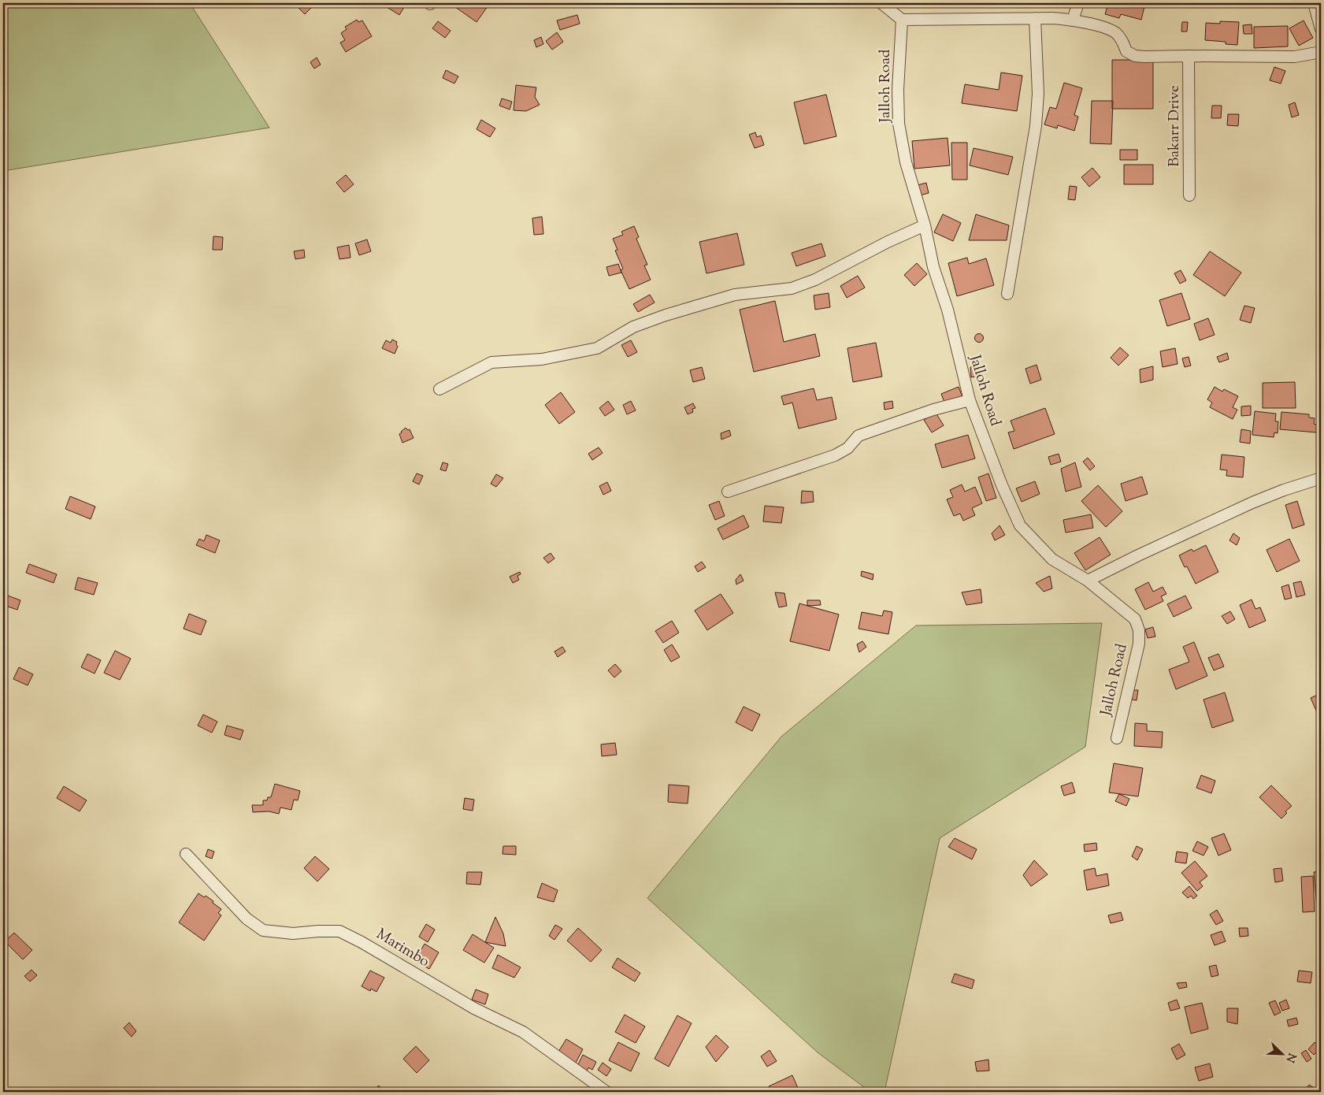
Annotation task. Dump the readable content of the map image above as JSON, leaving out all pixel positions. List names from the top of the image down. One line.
{"streets":{"street":["Jalloh Road","Bakarr Drive","Marimbo"]},"north":"bottom right"}
